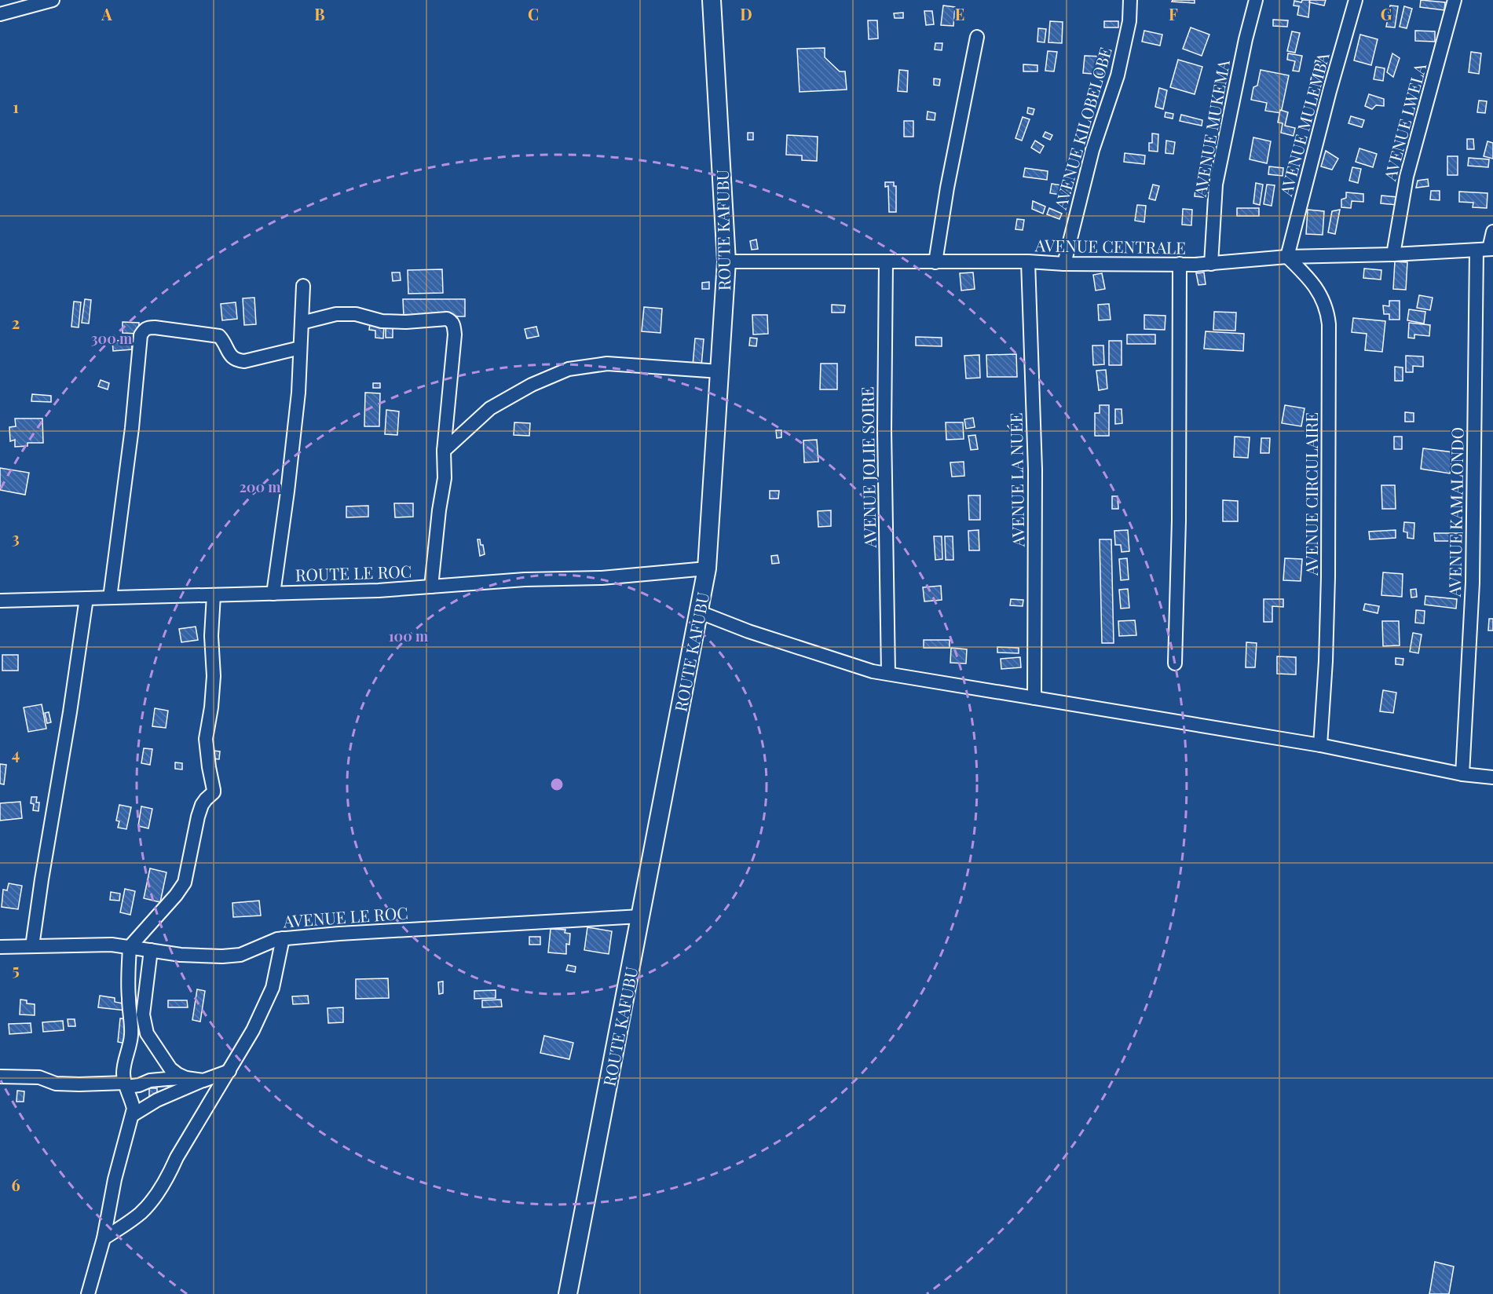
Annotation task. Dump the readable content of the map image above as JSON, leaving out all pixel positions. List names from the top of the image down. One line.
{"streets":{"main road":["ROUTE KAFUBU"],"street":["AVENUE LWELA","AVENUE MULEMBA","AVENUE KILOBELOBE","AVENUE MUKEMA","AVENUE CENTRALE","AVENUE JOLIE SOIRE","AVENUE LA NUÉE","AVENUE CIRCULAIRE","AVENUE KAMALONDO","ROUTE LE ROC","AVENUE LE ROC"]},"crossings":[["AVENUE LWELA","AVENUE CENTRALE"],["AVENUE MULEMBA","AVENUE CENTRALE"],["AVENUE MULEMBA","AVENUE CIRCULAIRE"],["AVENUE KILOBELOBE","AVENUE CENTRALE"],["AVENUE MUKEMA","AVENUE CENTRALE"],["ROUTE KAFUBU","AVENUE CENTRALE"],["ROUTE KAFUBU","ROUTE LE ROC"],["ROUTE KAFUBU","AVENUE LE ROC"],["AVENUE CENTRALE","AVENUE JOLIE SOIRE"],["AVENUE CENTRALE","AVENUE LA NUÉE"],["AVENUE CENTRALE","AVENUE CIRCULAIRE"],["AVENUE CENTRALE","AVENUE KAMALONDO"]],"grid":{"columns":["A","B","C","D","E","F","G"],"rows":["1","2","3","4","5","6"]},"rings":["300 m","200 m","100 m"]}
